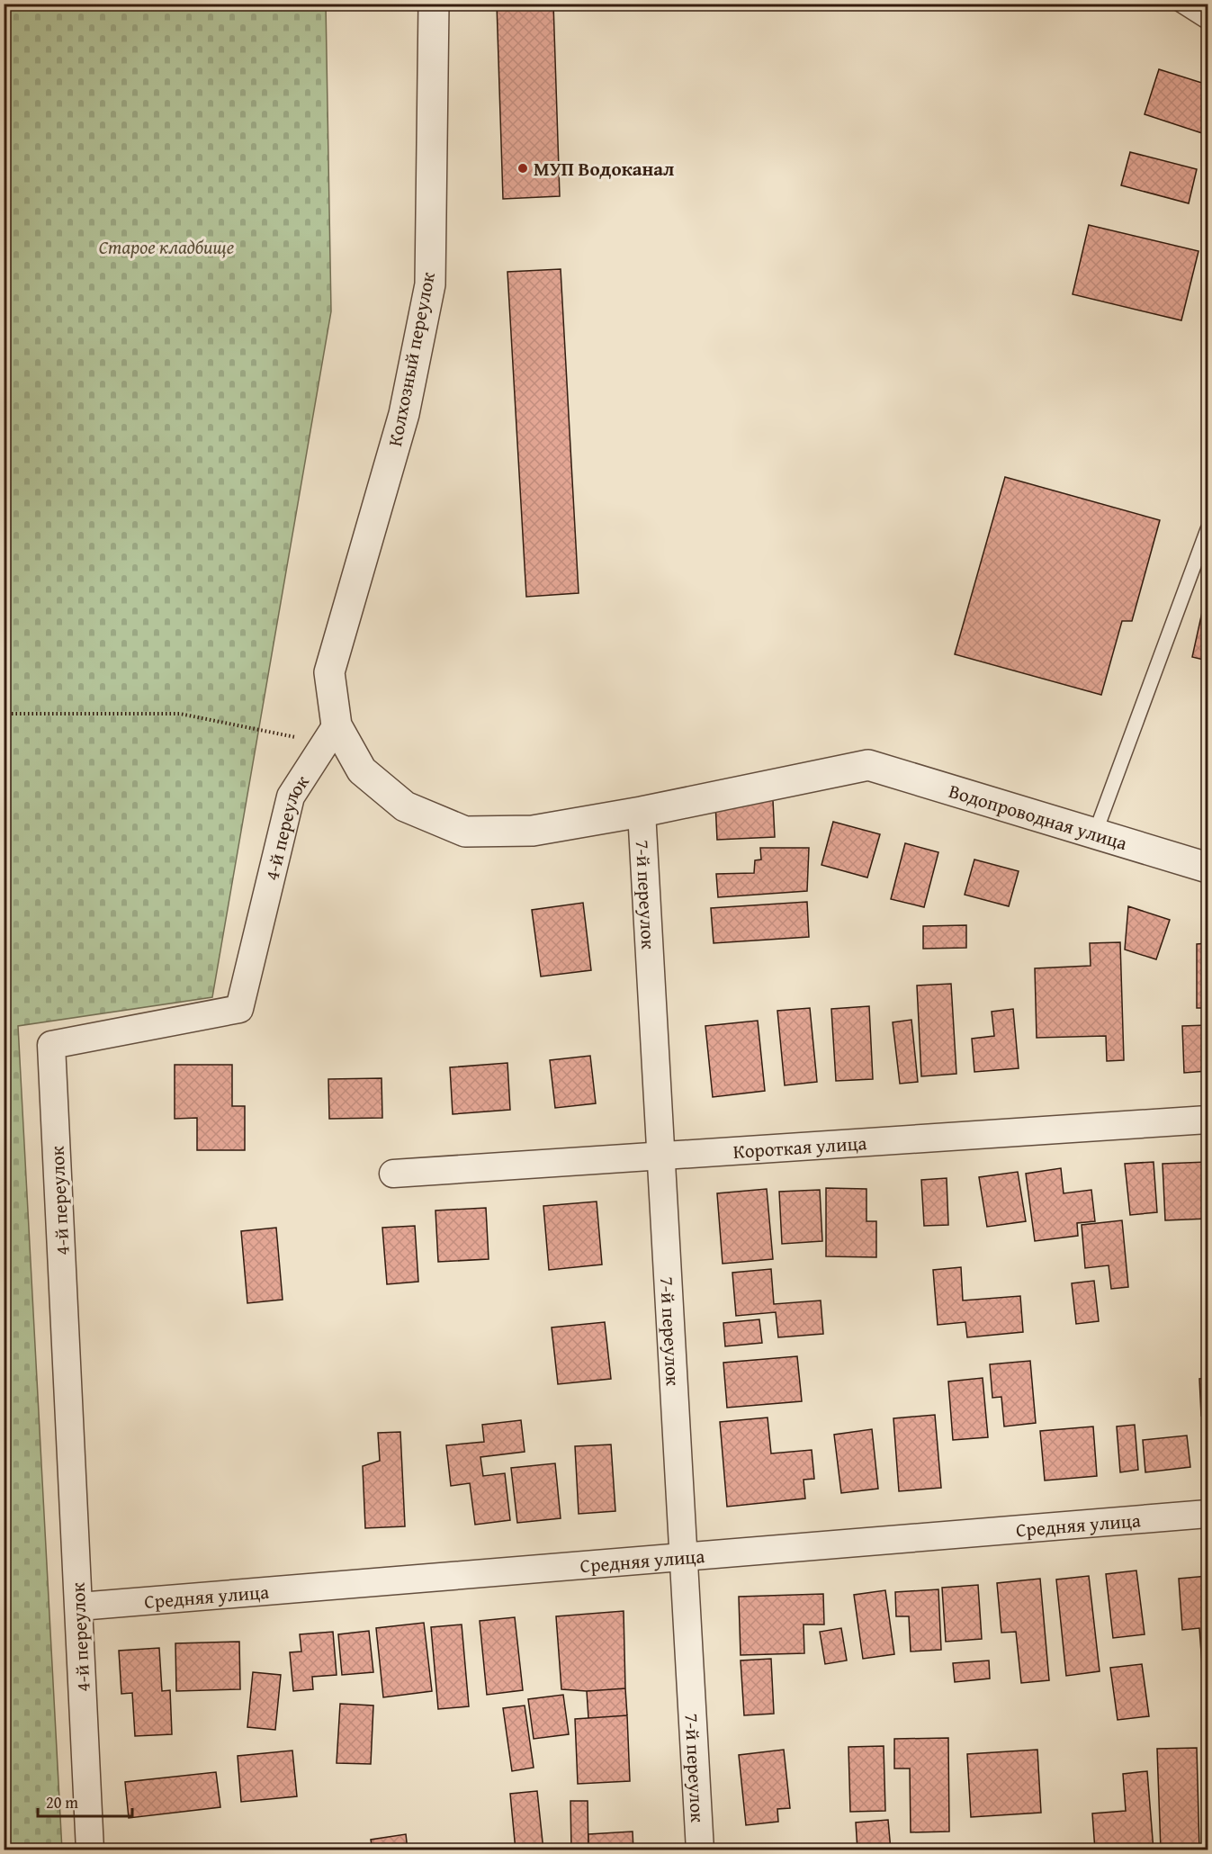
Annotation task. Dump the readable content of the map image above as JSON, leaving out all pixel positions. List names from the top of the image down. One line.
{"streets":{"street":["Колхозный переулок","Водопроводная улица","4-й переулок","7-й переулок","Короткая улица","Средняя улица"]},"crossings":[["Колхозный переулок","4-й переулок"],["Водопроводная улица","7-й переулок"],["4-й переулок","Средняя улица"],["7-й переулок","Короткая улица"],["7-й переулок","Средняя улица"]],"parks":["Старое кладбище"],"places":["МУП Водоканал"],"scale_bar":"20 m"}
